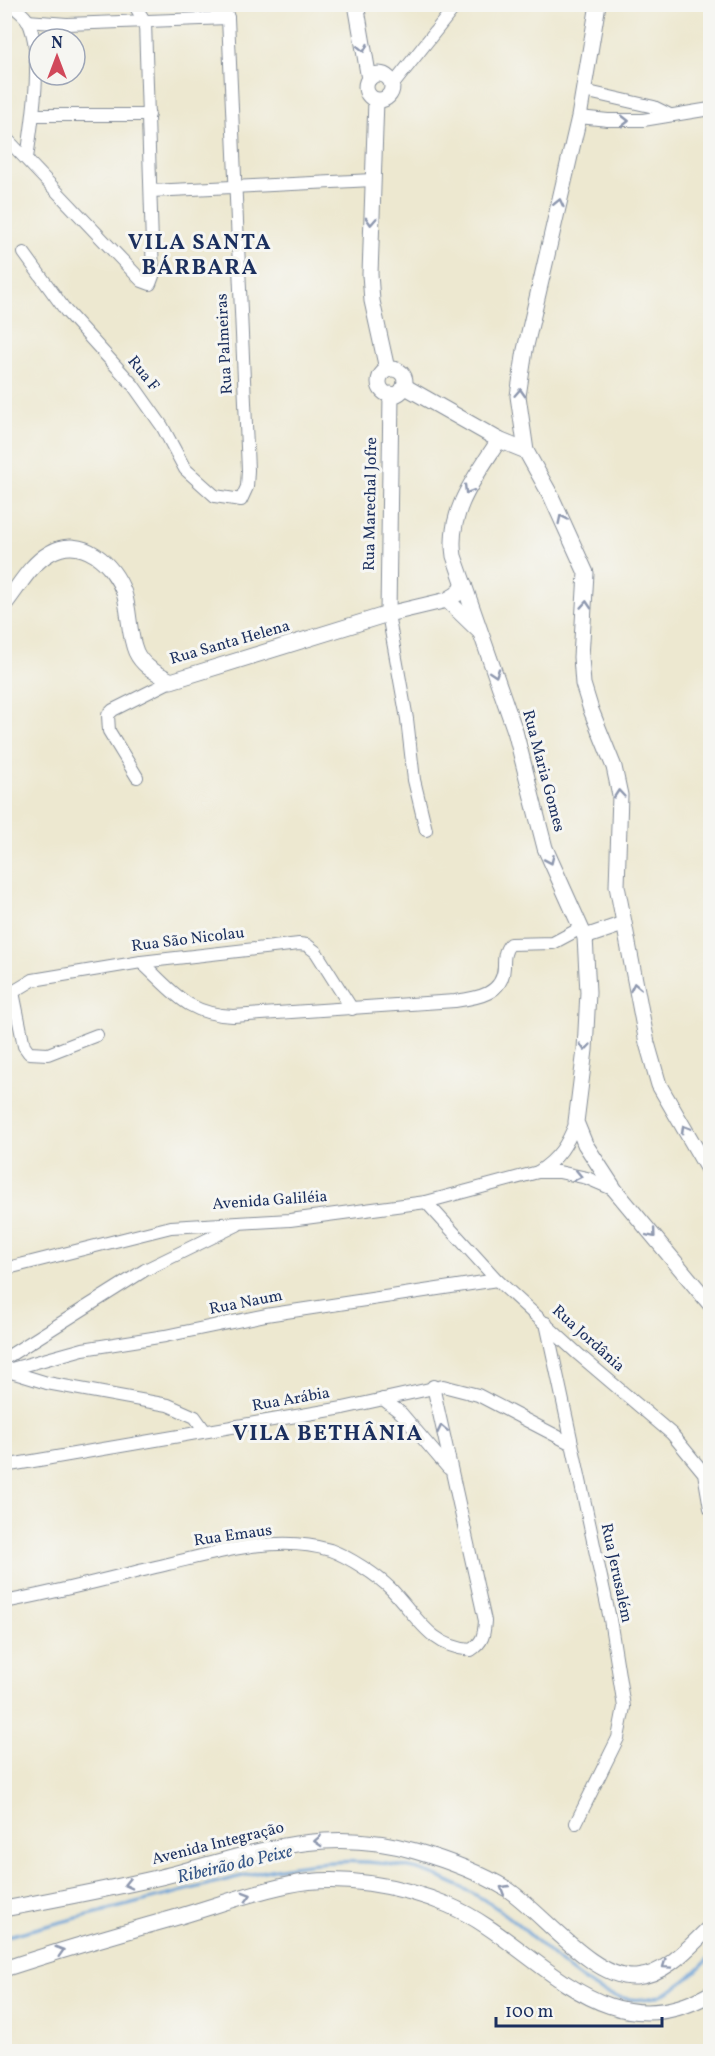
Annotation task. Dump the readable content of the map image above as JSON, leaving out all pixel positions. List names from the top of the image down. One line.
{"streets":{"street":["Rua Palmeiras","Rua F","Rua Marechal Jofre","Rua Santa Helena","Rua Maria Gomes","Rua São Nicolau","Avenida Galiléia","Rua Naum","Rua Jordânia","Rua Arábia","Rua Emaus","Rua Jerusalém","Avenida Integração"]},"crossings":[["Rua Palmeiras","Rua F"],["Rua Marechal Jofre","Rua Santa Helena"],["Avenida Galiléia","Rua Jordânia"],["Rua Naum","Rua Jordânia"],["Rua Jordânia","Rua Jerusalém"],["Rua Arábia","Rua Jerusalém"]],"districts":["VILA SANTA BÁRBARA","VILA BETHÂNIA"],"water":["Ribeirão do Peixe"],"scale_bar":"100 m","north":"top"}
